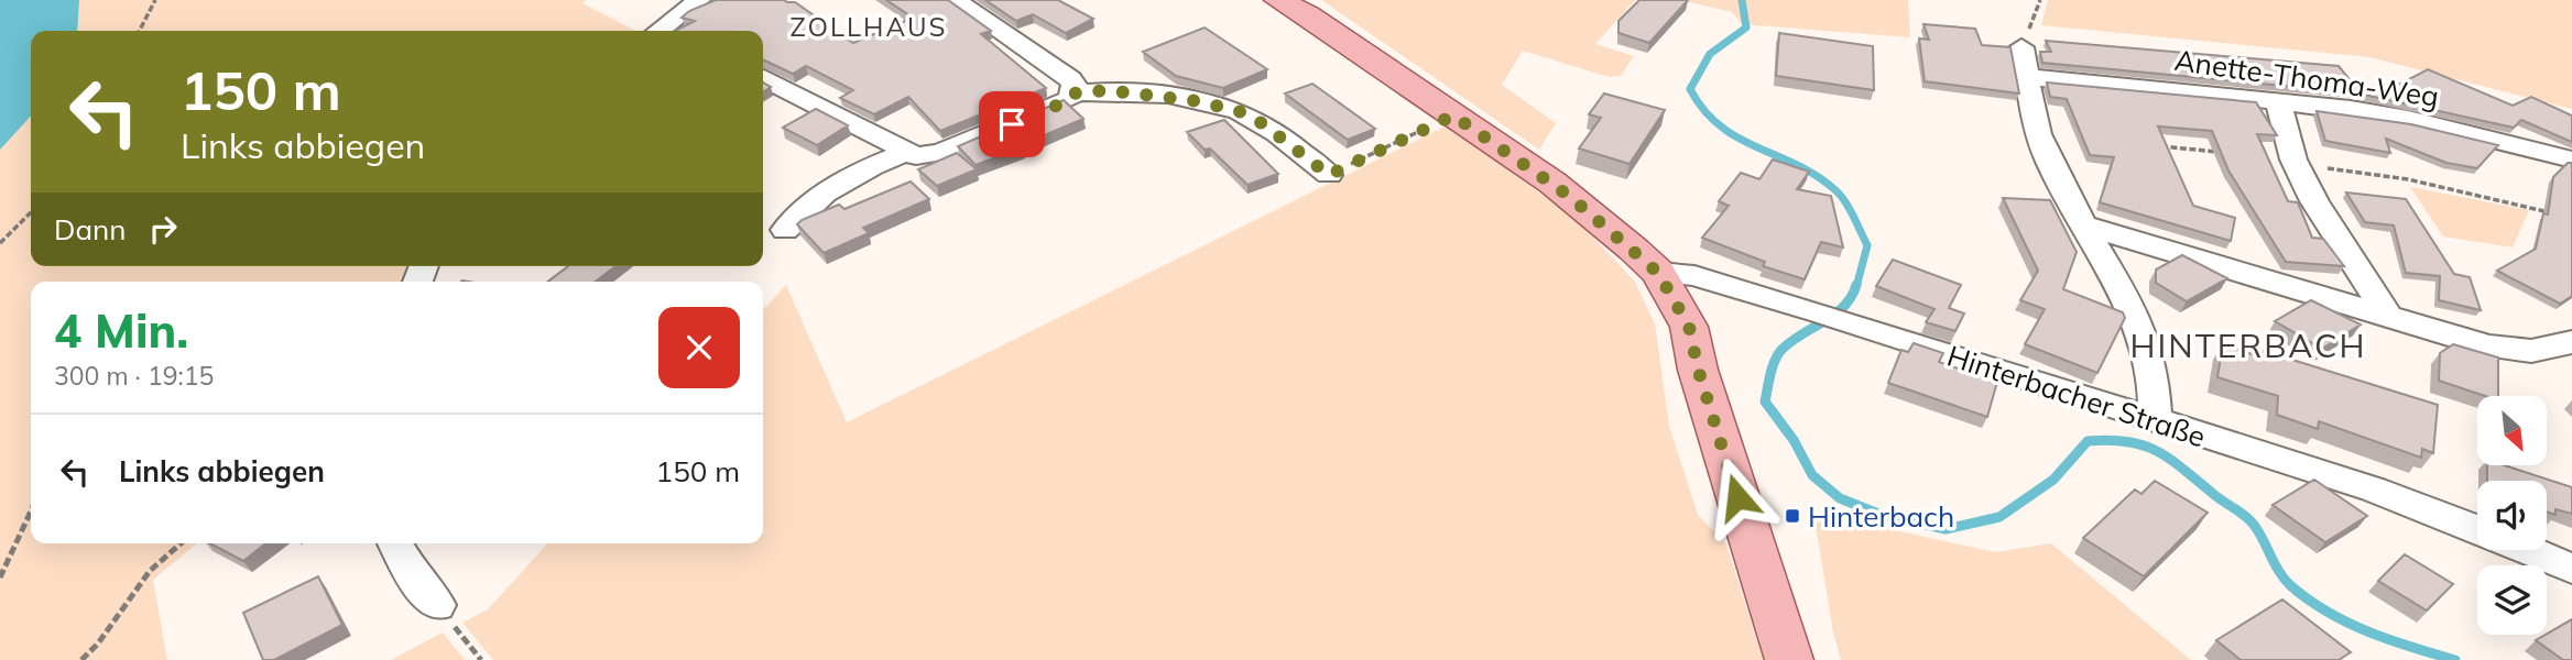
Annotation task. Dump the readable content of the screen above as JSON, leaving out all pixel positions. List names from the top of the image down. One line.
{"streets":{"street":["Anette-Thoma-Weg","Hinterbacher Straße"]},"districts":["ZOLLHAUS","HINTERBACH"],"places":{"transit":["Hinterbach"]},"north":"bottom right","page":{"turn":["150 m","Links abbiegen"],"then":"Dann","heading":["4 Min.","300 m · 19:15"],"list":[{"name":"Links abbiegen","value":"150 m"}]}}
